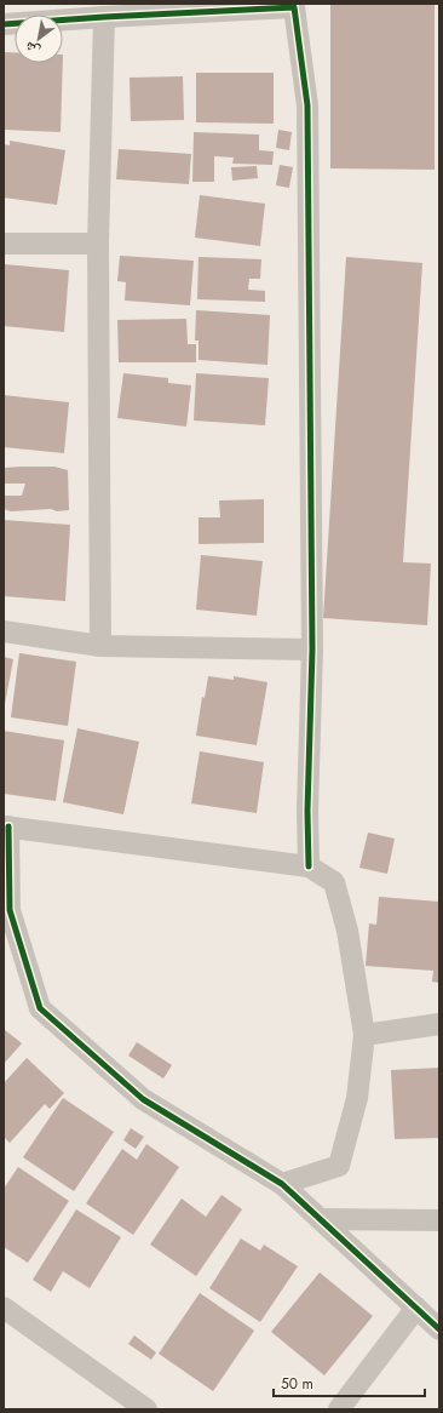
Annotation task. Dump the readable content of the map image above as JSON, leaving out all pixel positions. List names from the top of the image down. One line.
{"scale_bar":"50 m","north":"bottom left"}
